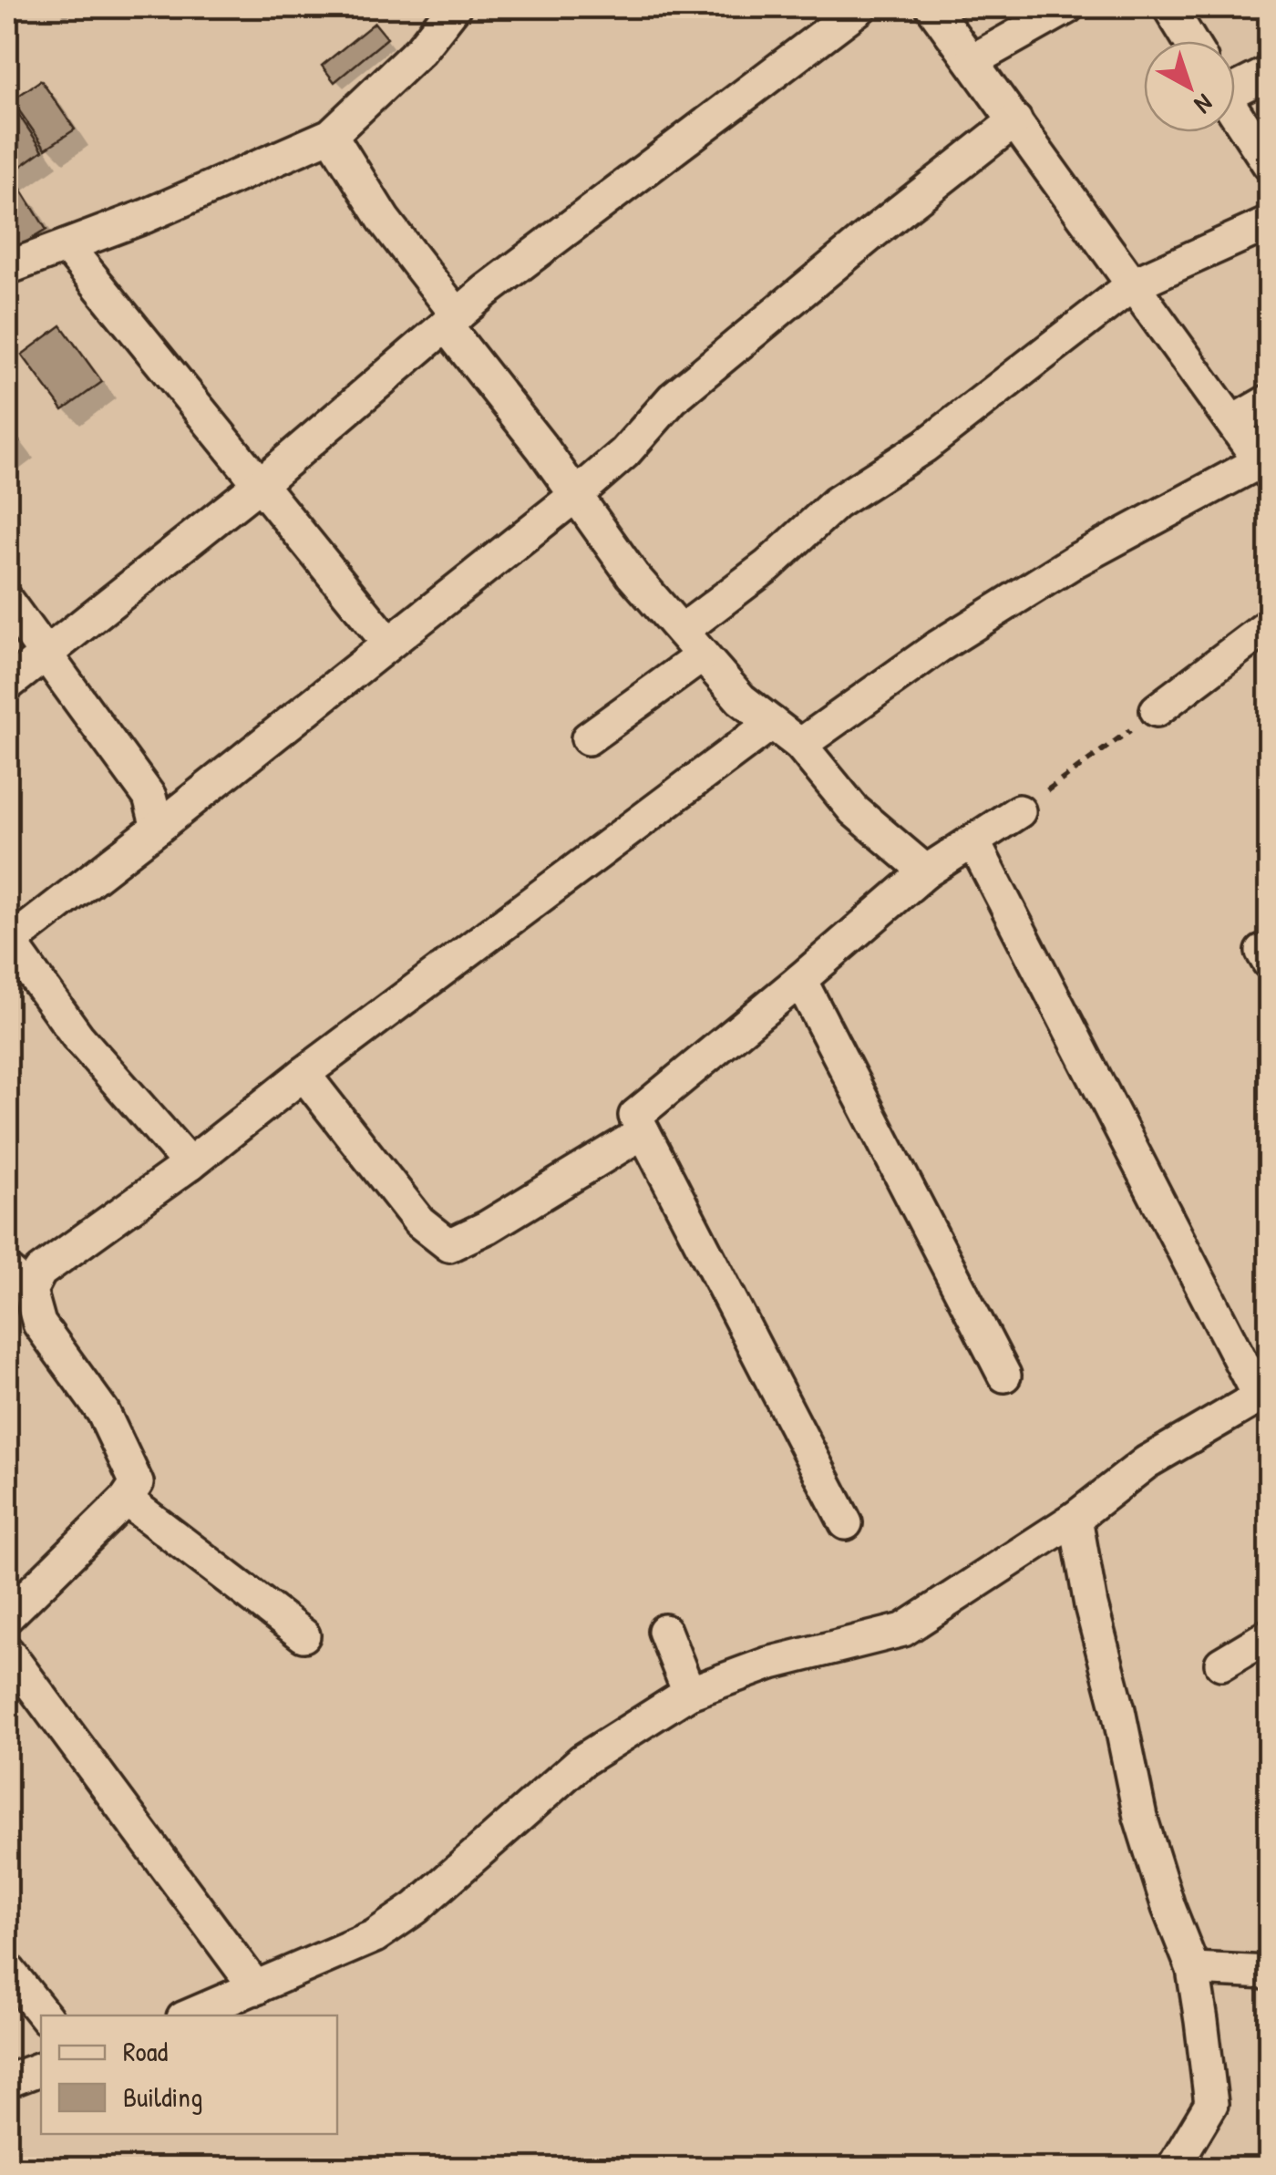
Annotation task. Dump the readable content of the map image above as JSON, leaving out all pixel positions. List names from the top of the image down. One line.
{"legend":["Road","Building"],"north":"bottom right"}
